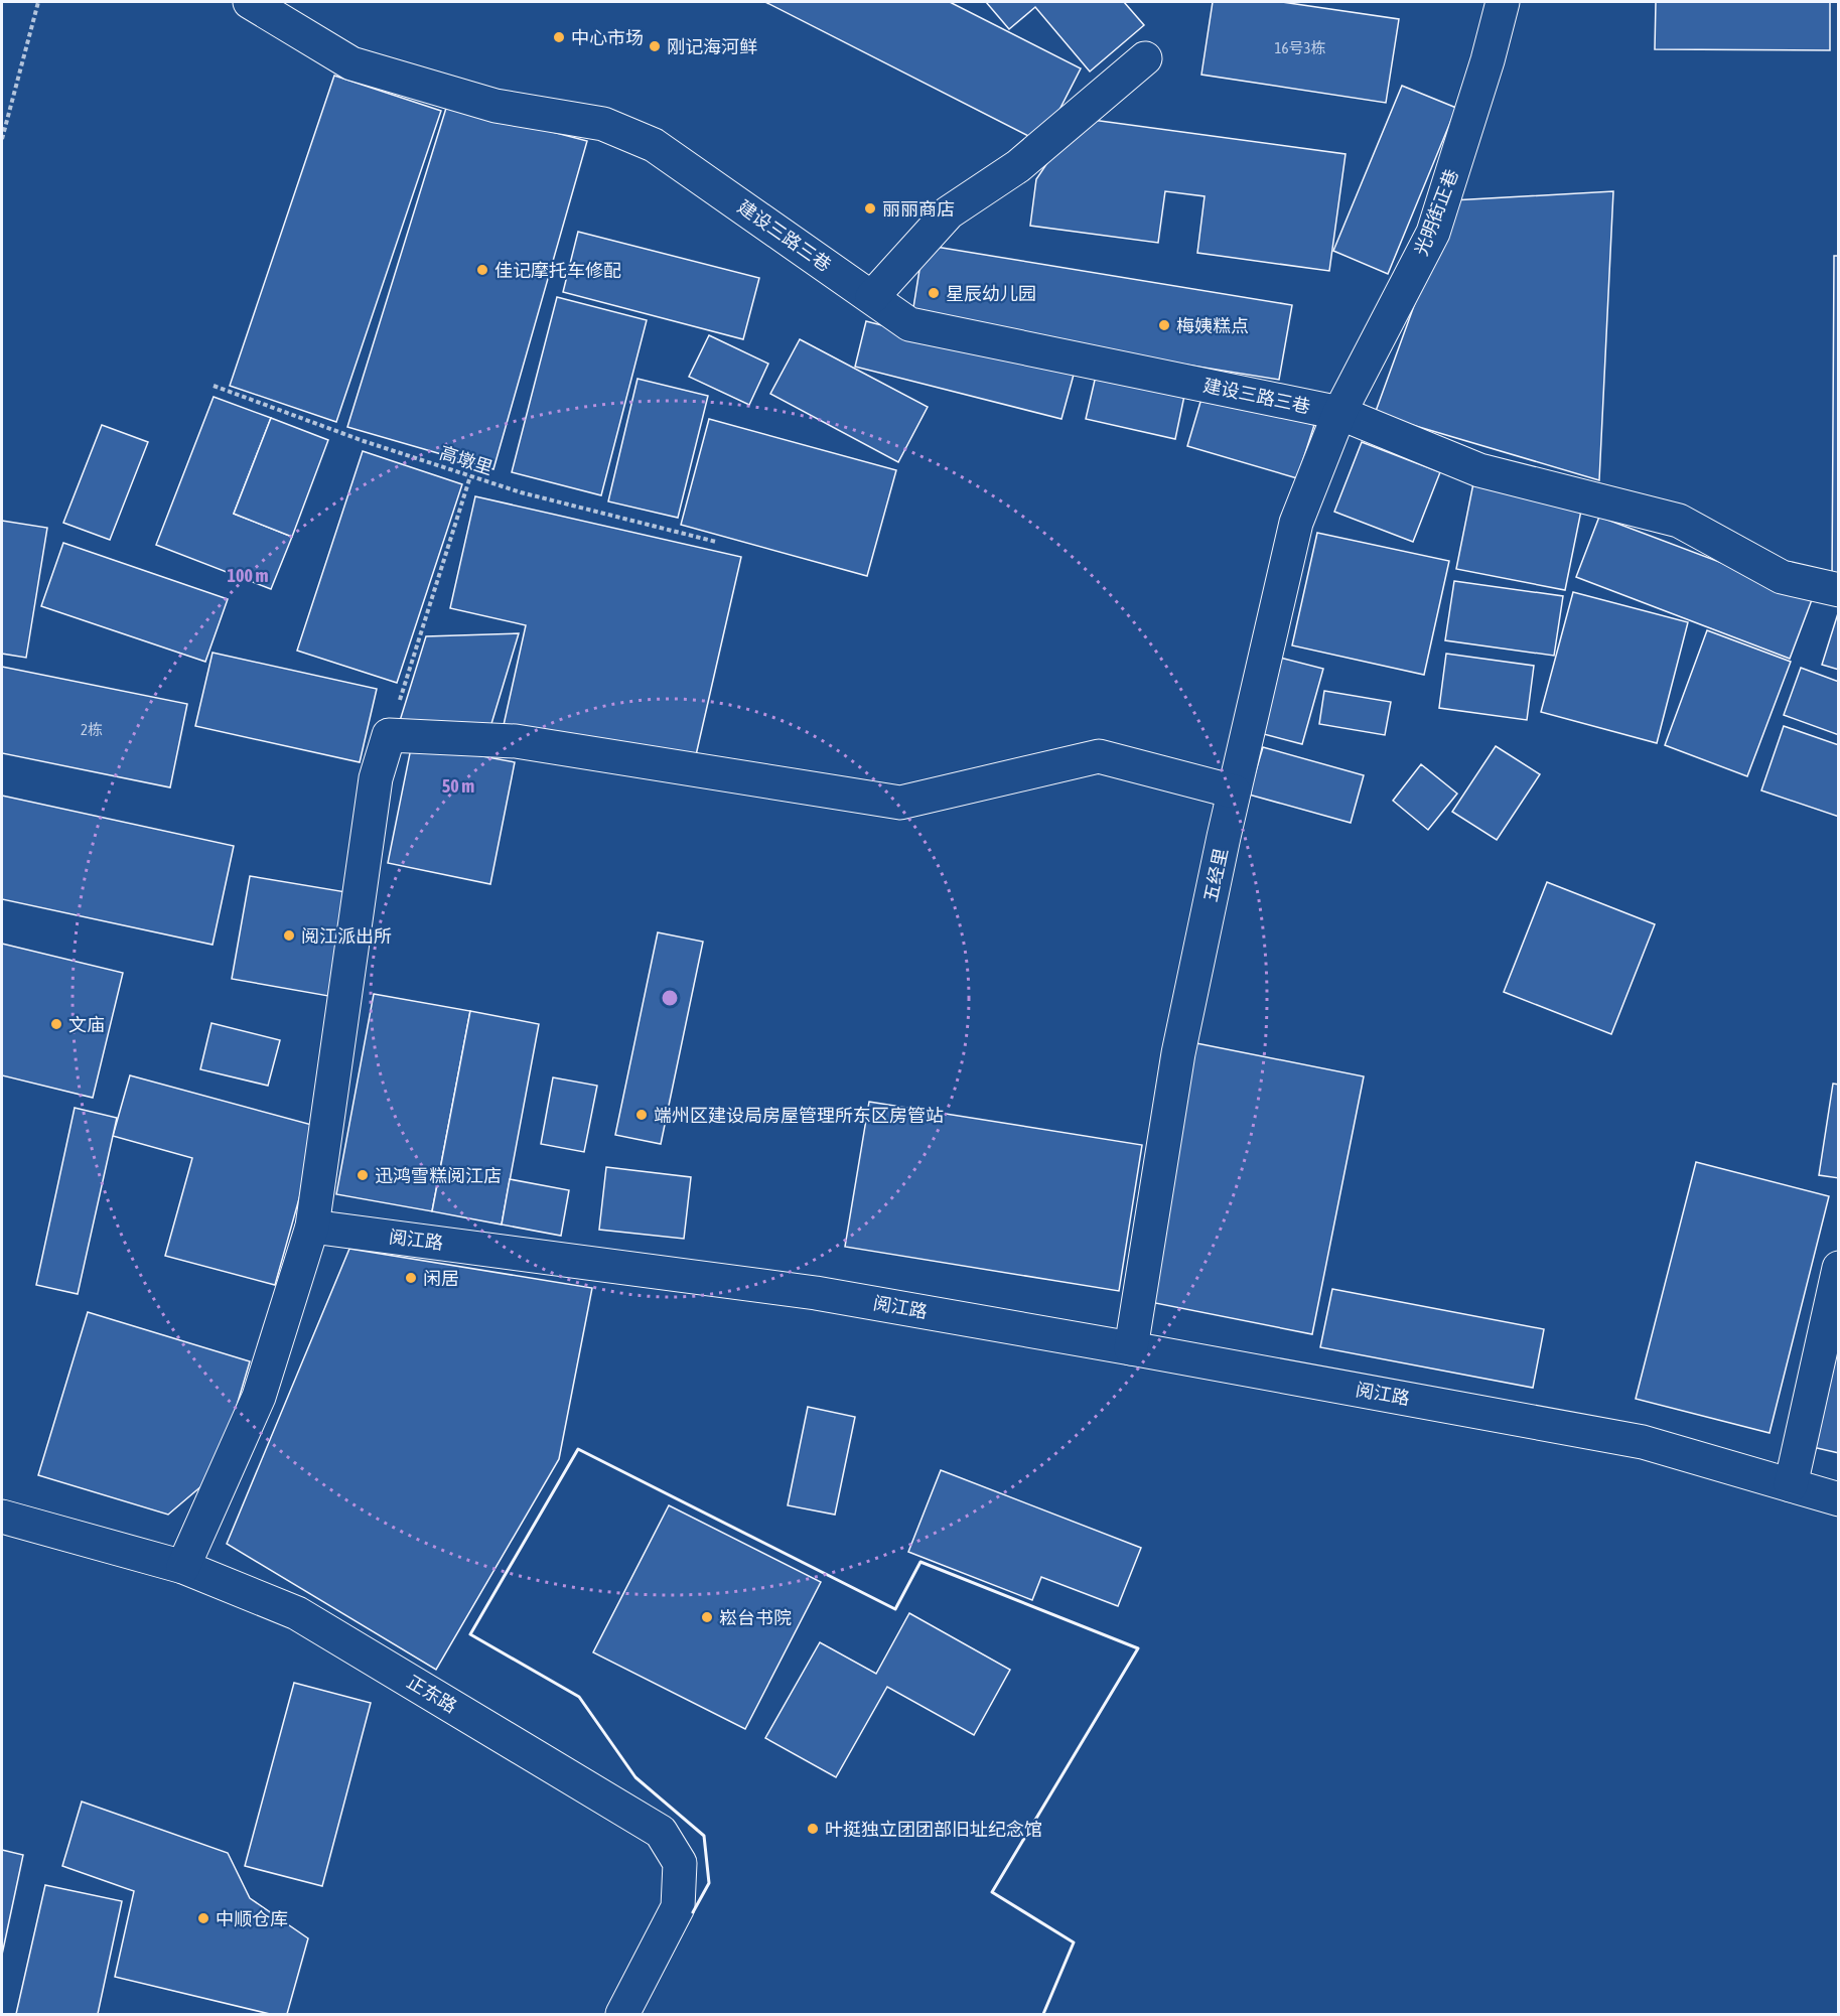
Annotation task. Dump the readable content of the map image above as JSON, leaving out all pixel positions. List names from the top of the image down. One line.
{"streets":{"street":["光明街正巷","建设三路三巷","五经里","阅江路","正东路"],"path":["高墩里"]},"crossings":[["光明街正巷","建设三路三巷"],["光明街正巷","五经里"],["建设三路三巷","五经里"],["五经里","阅江路"]],"places":["中心市场","刚记海河鲜","丽丽商店","佳记摩托车修配","星辰幼儿园","梅姨糕点","阅江派出所","文庙","端州区建设局房屋管理所东区房管站","迅鸿雪糕阅江店","闲居","崧台书院","叶挺独立团团部旧址纪念馆","中顺仓库"],"house_numbers":["16号3栋","2栋"],"rings":["100 m","50 m"]}
